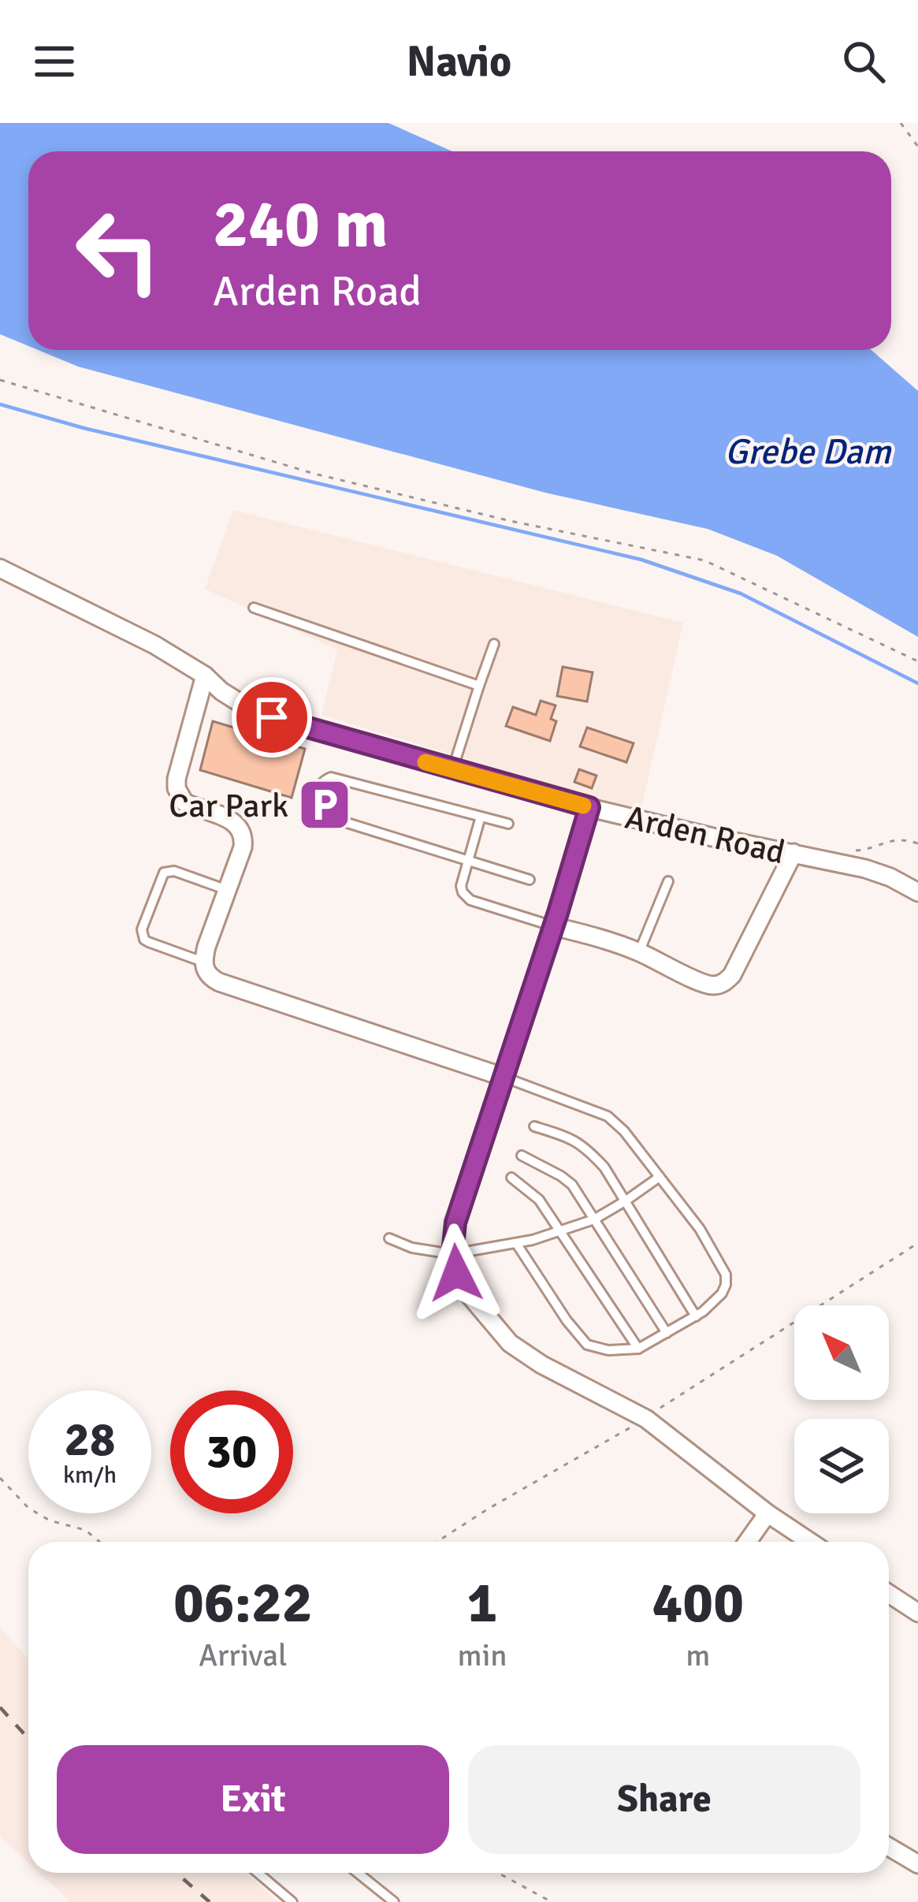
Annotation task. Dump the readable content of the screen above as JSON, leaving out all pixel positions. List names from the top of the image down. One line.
{"streets":{"street":["Arden Road"]},"water":["Grebe Dam"],"places":{"parking":["Car Park"]},"north":"top left","page":{"header":"Navio","turn":["240 m","Arden Road"],"speed":"28 km/h","limit":"30","eta":["06:22","Arrival","1","min","400","m"],"buttons":["Exit","Share"]}}
